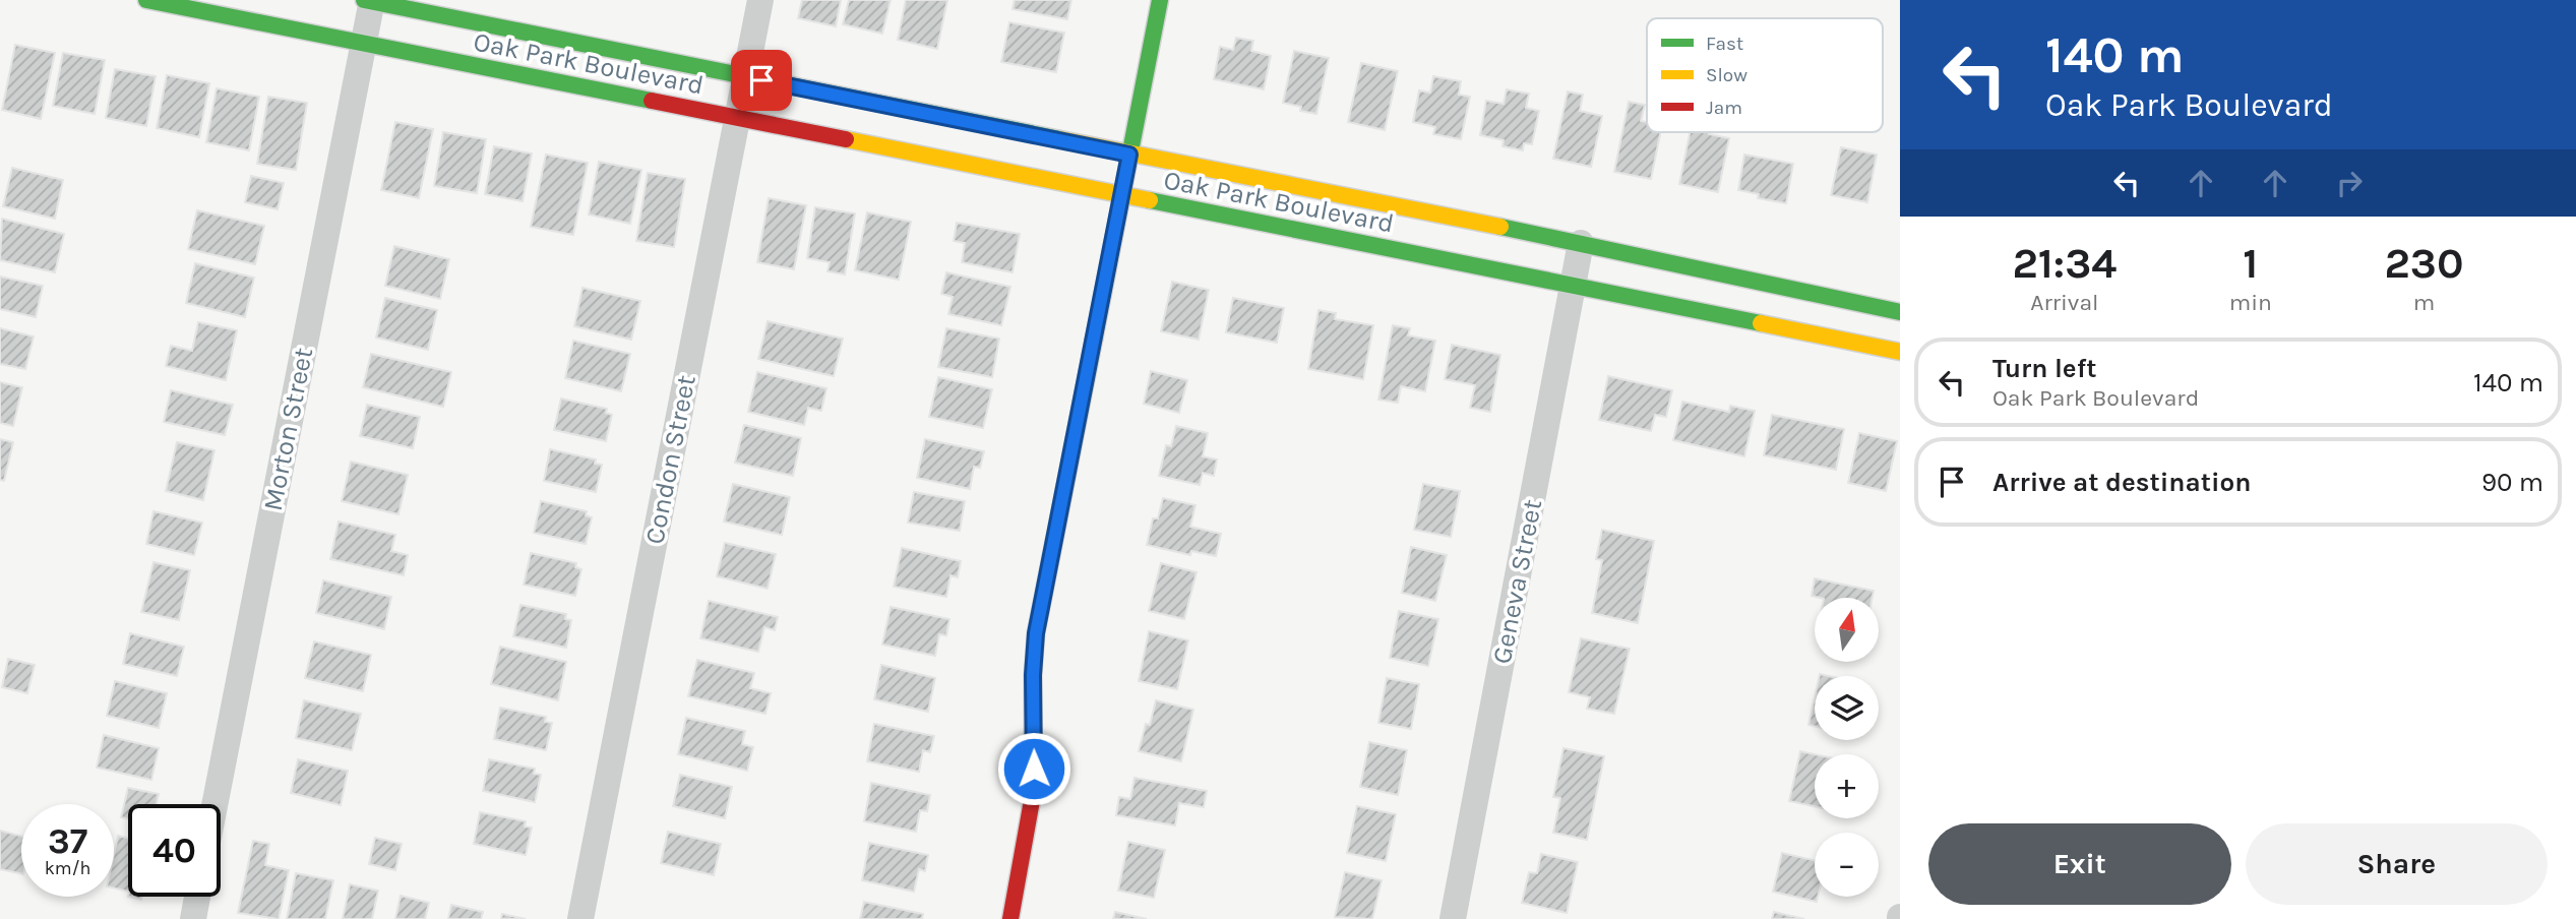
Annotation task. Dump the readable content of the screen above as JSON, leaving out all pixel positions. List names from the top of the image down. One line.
{"streets":{"street":["Oak Park Boulevard","Morton Street","Condon Street","Geneva Street"]},"crossings":[["Oak Park Boulevard","Morton Street"],["Oak Park Boulevard","Condon Street"],["Oak Park Boulevard","Geneva Street"]],"legend":["Fast","Slow","Jam"],"north":"top","page":{"turn":["140 m","Oak Park Boulevard"],"eta":["21:34","Arrival","1","min","230","m"],"list":[{"name":"Turn left","note":"Oak Park Boulevard","value":"140 m"},{"name":"Arrive at destination","value":"90 m"}],"map_buttons":["+","−"],"speed":"37 km/h","limit":"40","buttons":["Exit","Share"]}}
